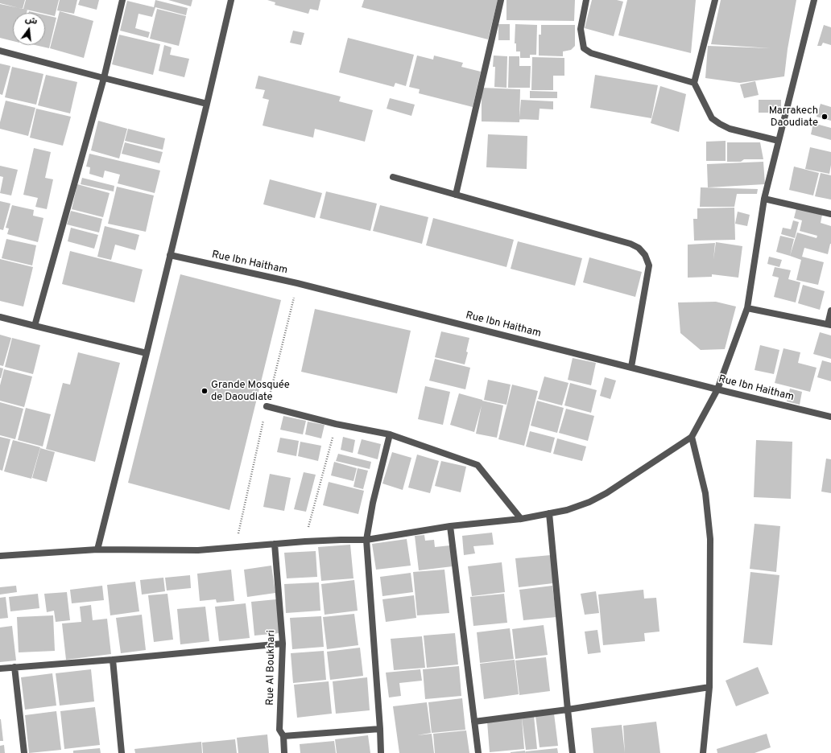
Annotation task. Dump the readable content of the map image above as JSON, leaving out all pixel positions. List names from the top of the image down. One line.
{"streets":{"street":["Rue Ibn Haitham","Rue Al Boukhari"]},"places":["Marrakech Daoudiate","Grande Mosquée de Daoudiate"],"north":"top"}
